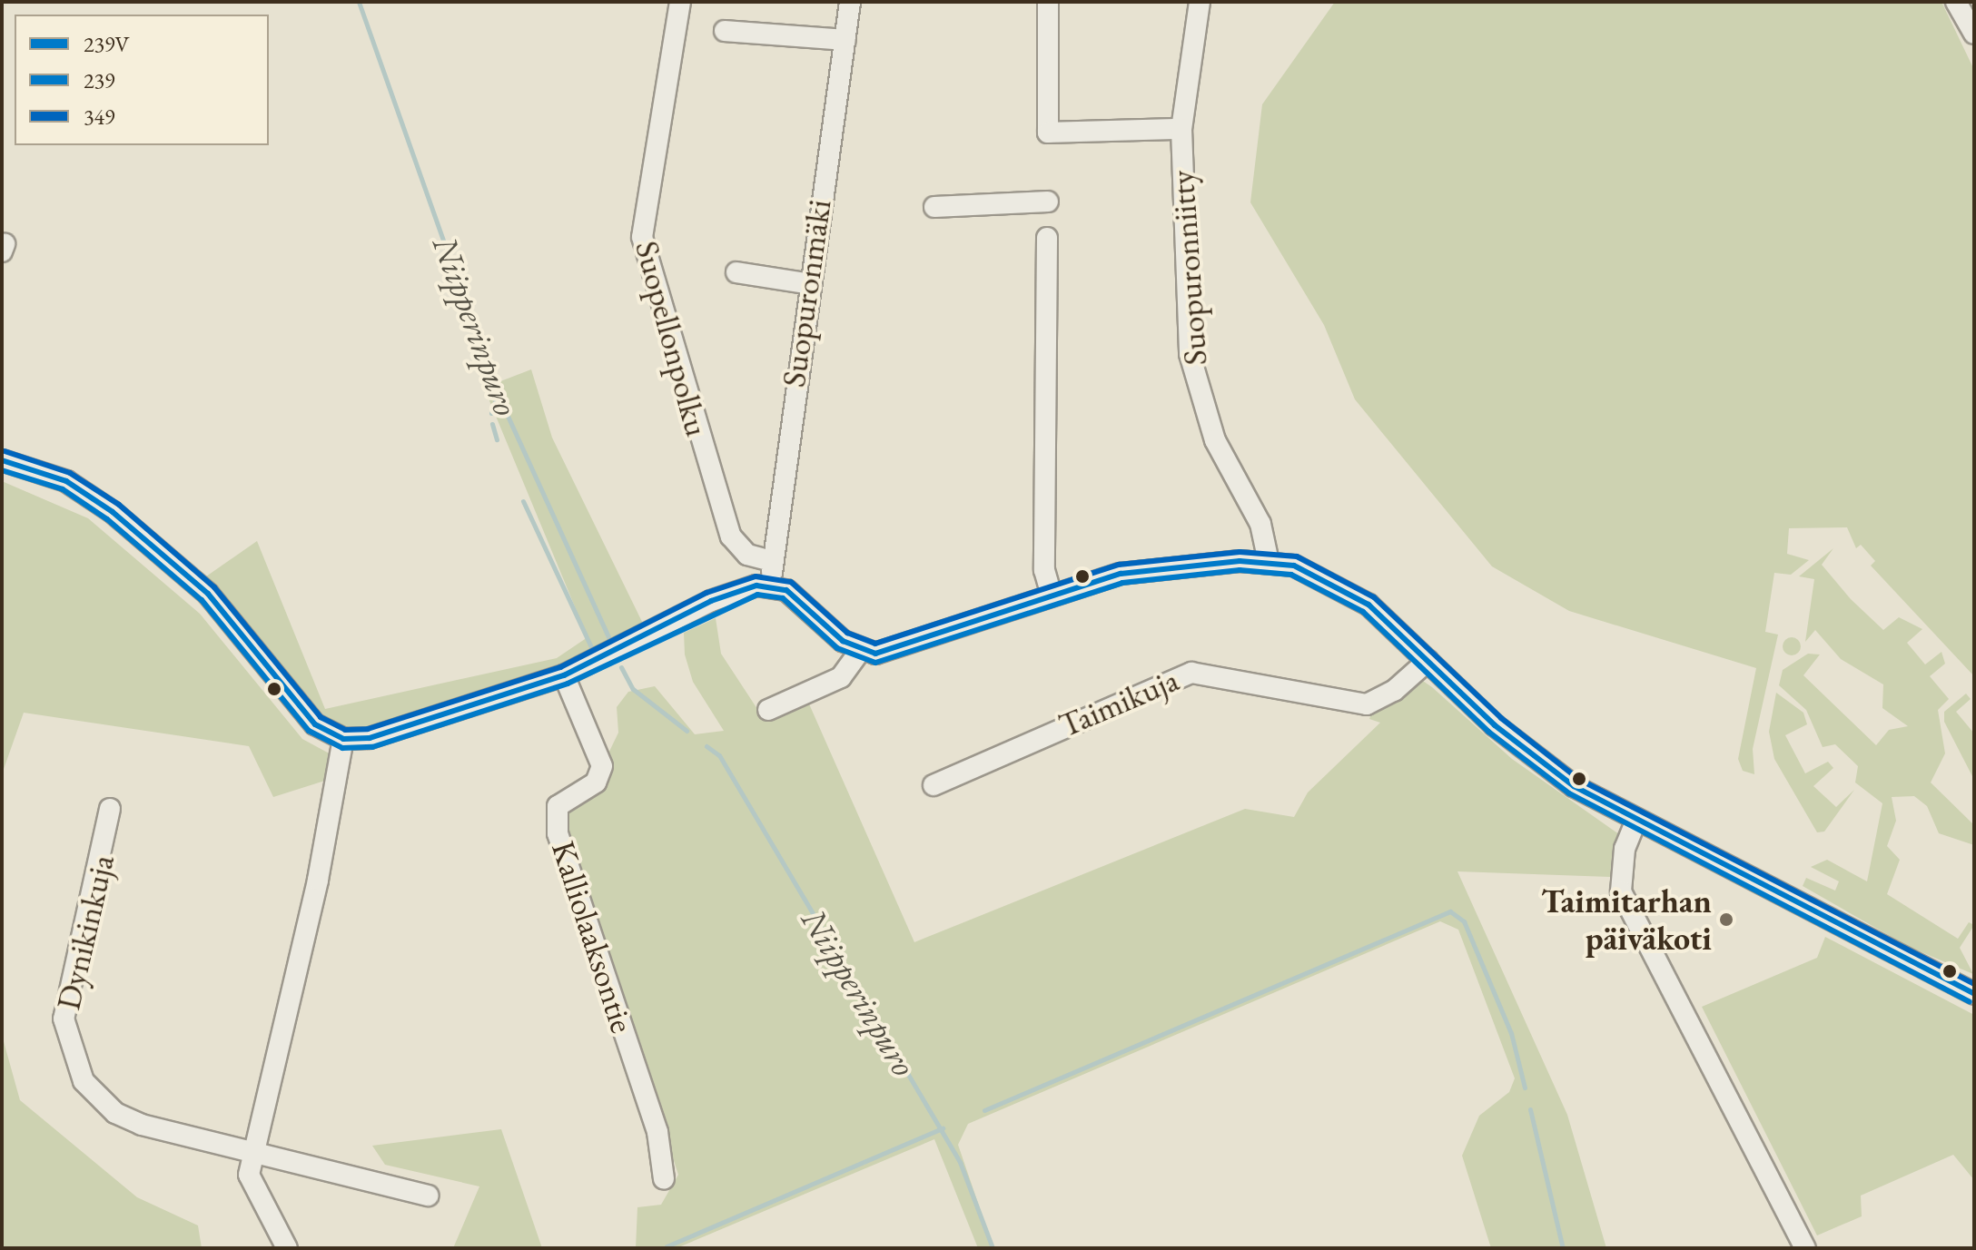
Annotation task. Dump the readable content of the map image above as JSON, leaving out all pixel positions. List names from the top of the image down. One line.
{"streets":{"street":["Suopuronniitty","Suopuronmäki","Suopellonpolku","Taimikuja","Dynikinkuja","Kalliolaaksontie"]},"crossings":[["Suopuronmäki","Suopellonpolku"]],"water":["Niipperinpuro"],"places":["Taimitarhan päiväkoti"],"lines":["transit line 349","transit line 239V","transit line 239"],"legend":["239V","239","349"]}
